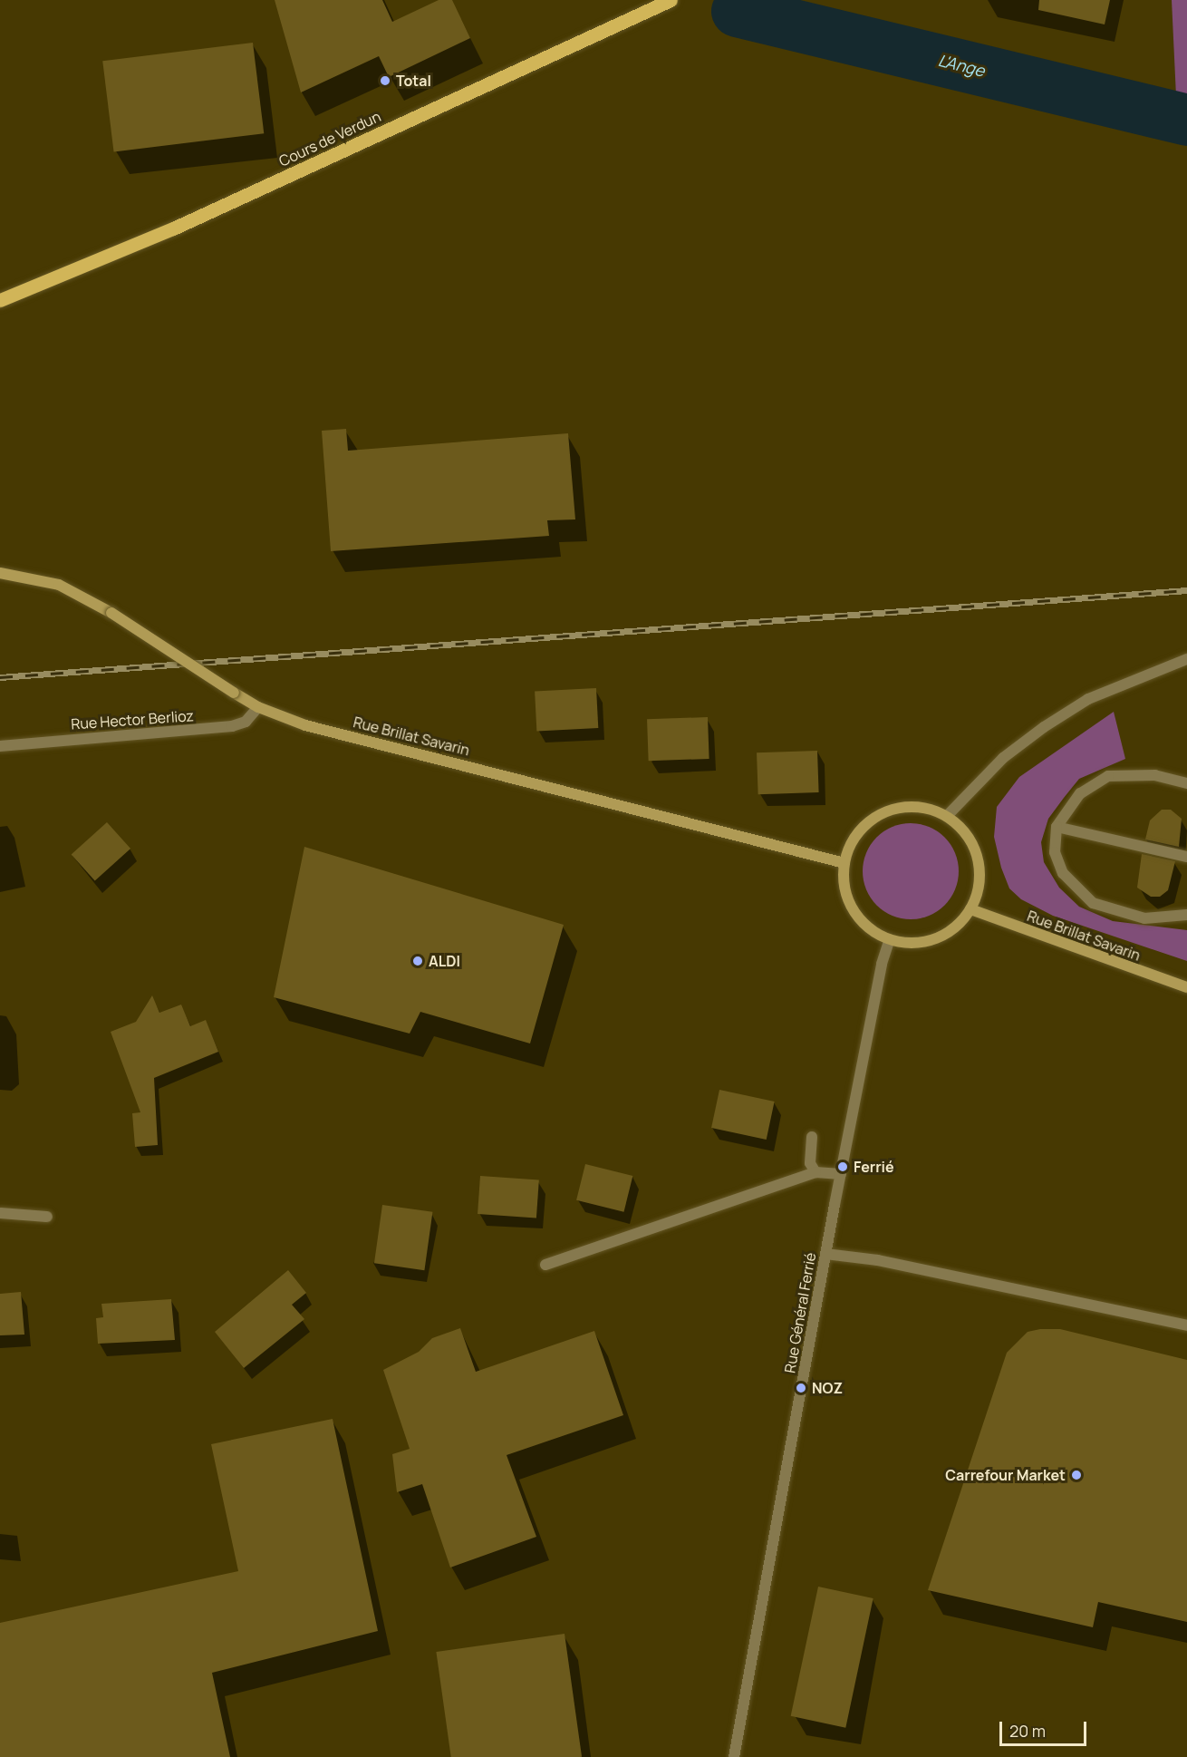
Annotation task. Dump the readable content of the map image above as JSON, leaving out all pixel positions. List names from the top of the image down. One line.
{"streets":{"main road":["Cours de Verdun","Rue Brillat Savarin"],"street":["Rue Hector Berlioz","Rue Général Ferrié"]},"crossings":[["Rue Hector Berlioz","Rue Brillat Savarin"],["Rue Brillat Savarin","Rue Général Ferrié"]],"water":["L'Ange"],"places":["Total","ALDI","Ferrié","NOZ","Carrefour Market"],"scale_bar":"20 m"}
